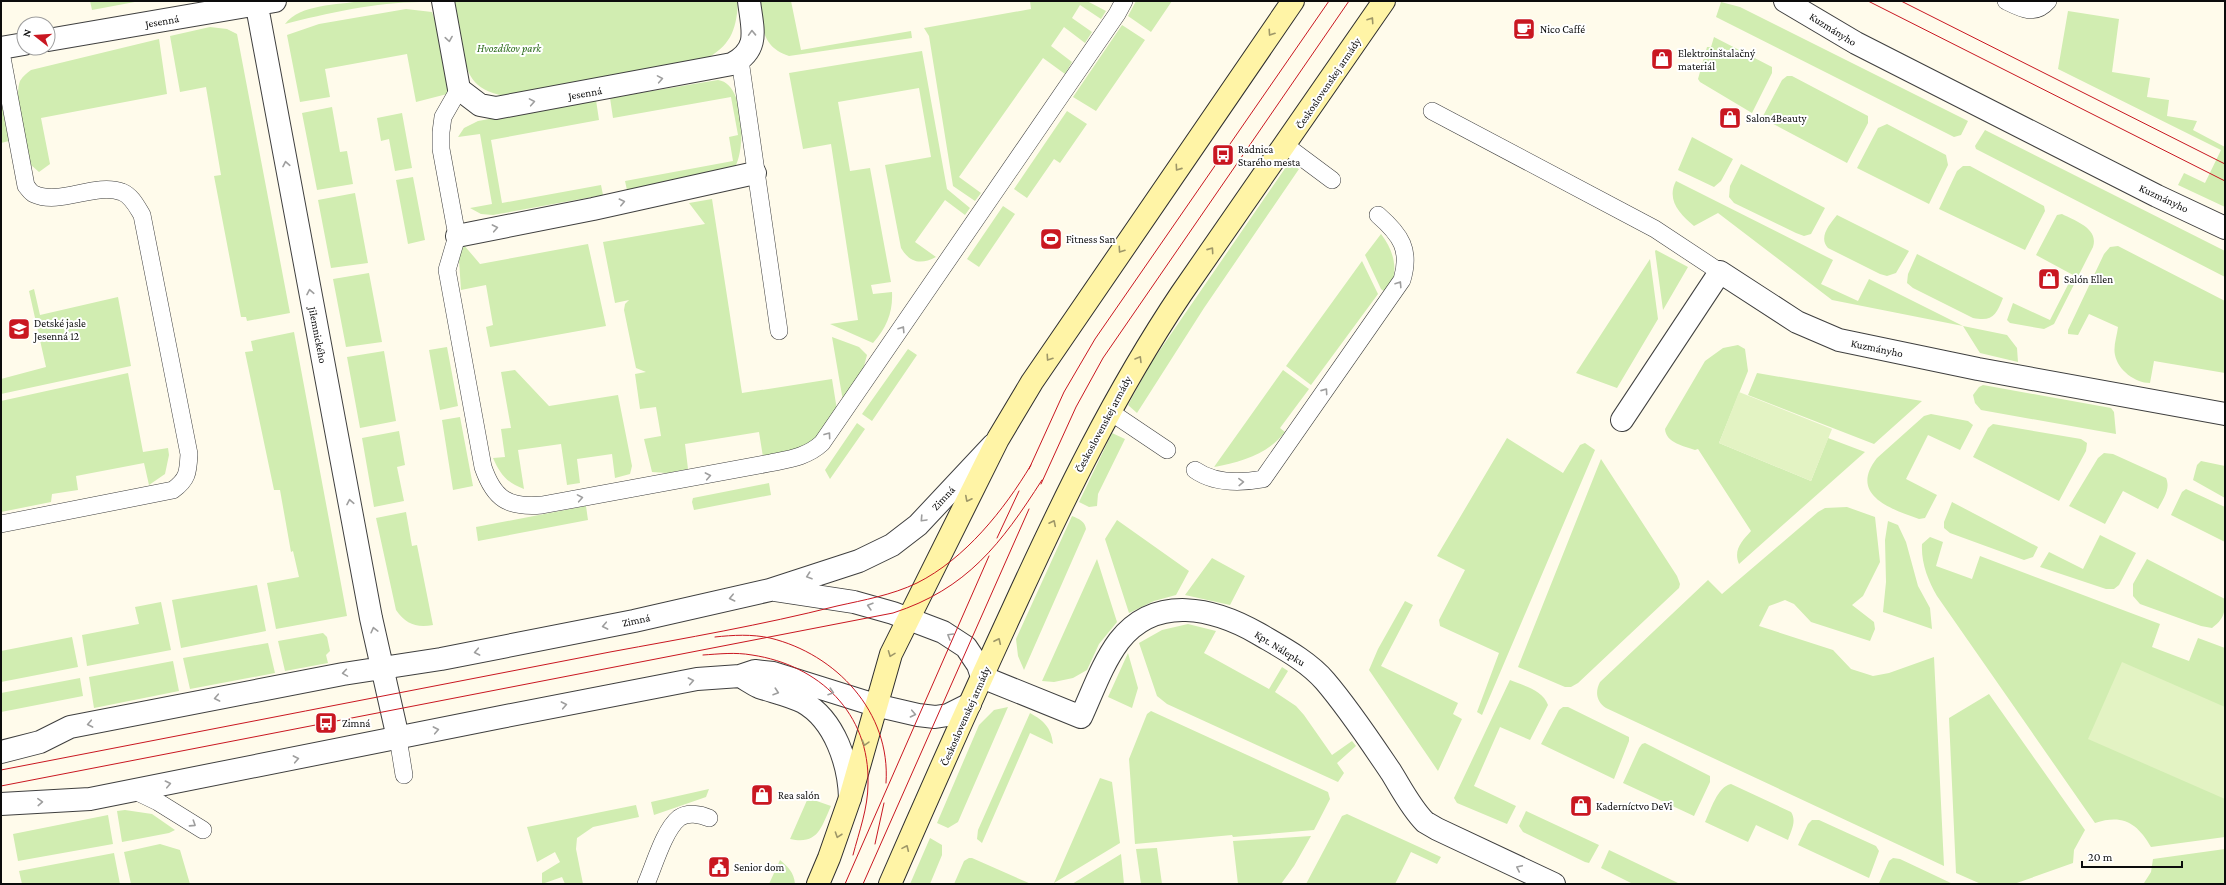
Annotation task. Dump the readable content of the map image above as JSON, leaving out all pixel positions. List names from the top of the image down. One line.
{"streets":{"street":["Jesenná","Kuzmányho","Československej armády","Jilemnického","Zimná","Kpt. Nálepku"]},"crossings":[["Jesenná","Jilemnického"],["Československej armády","Zimná"],["Československej armády","Kpt. Nálepku"],["Jilemnického","Zimná"],["Zimná","Kpt. Nálepku"]],"one_way":["Jilemnického","Kpt. Nálepku"],"parks":["Hvozdíkov park"],"places":{"cafe":["Nico Caffé"],"shop":["Elektroinštalačný materiál","Salon4Beauty","Salón Ellen","Rea salón","Kaderníctvo DeVi"],"bus stop":["Radnica Starého mesta","Zimná"],"sports":["Fitness San"],"school or university":["Detské jasle Jesenná 12"],"public building":["Senior dom"]},"scale_bar":"20 m","north":"left"}
